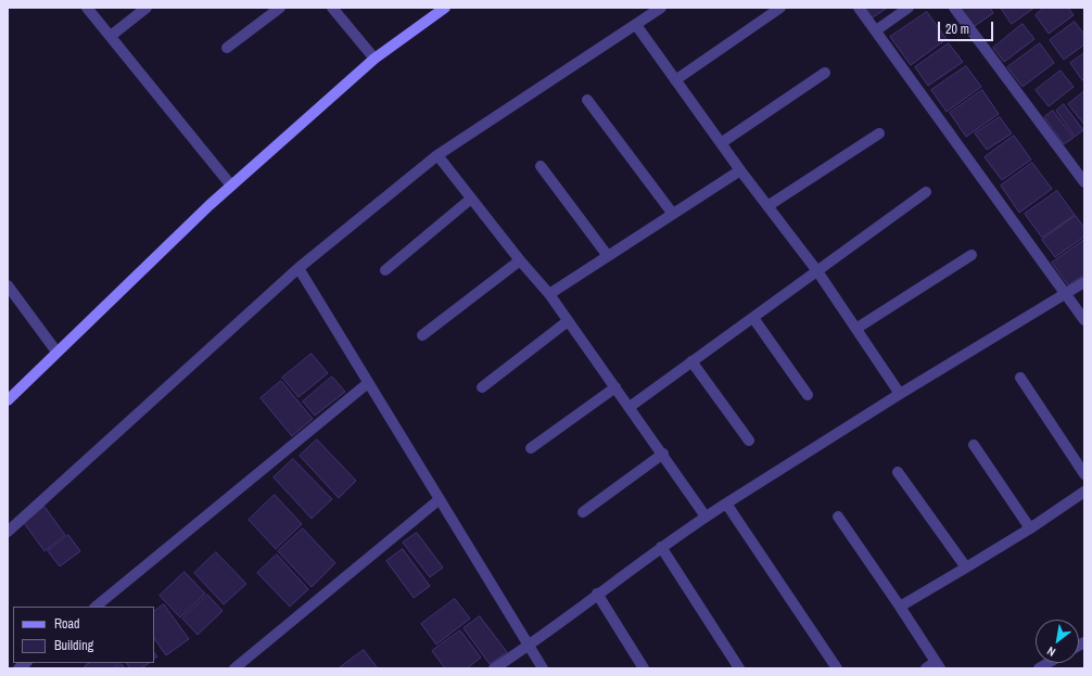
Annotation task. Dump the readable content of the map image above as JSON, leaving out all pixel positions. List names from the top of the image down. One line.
{"legend":["Road","Building"],"scale_bar":"20 m","north":"bottom left"}
